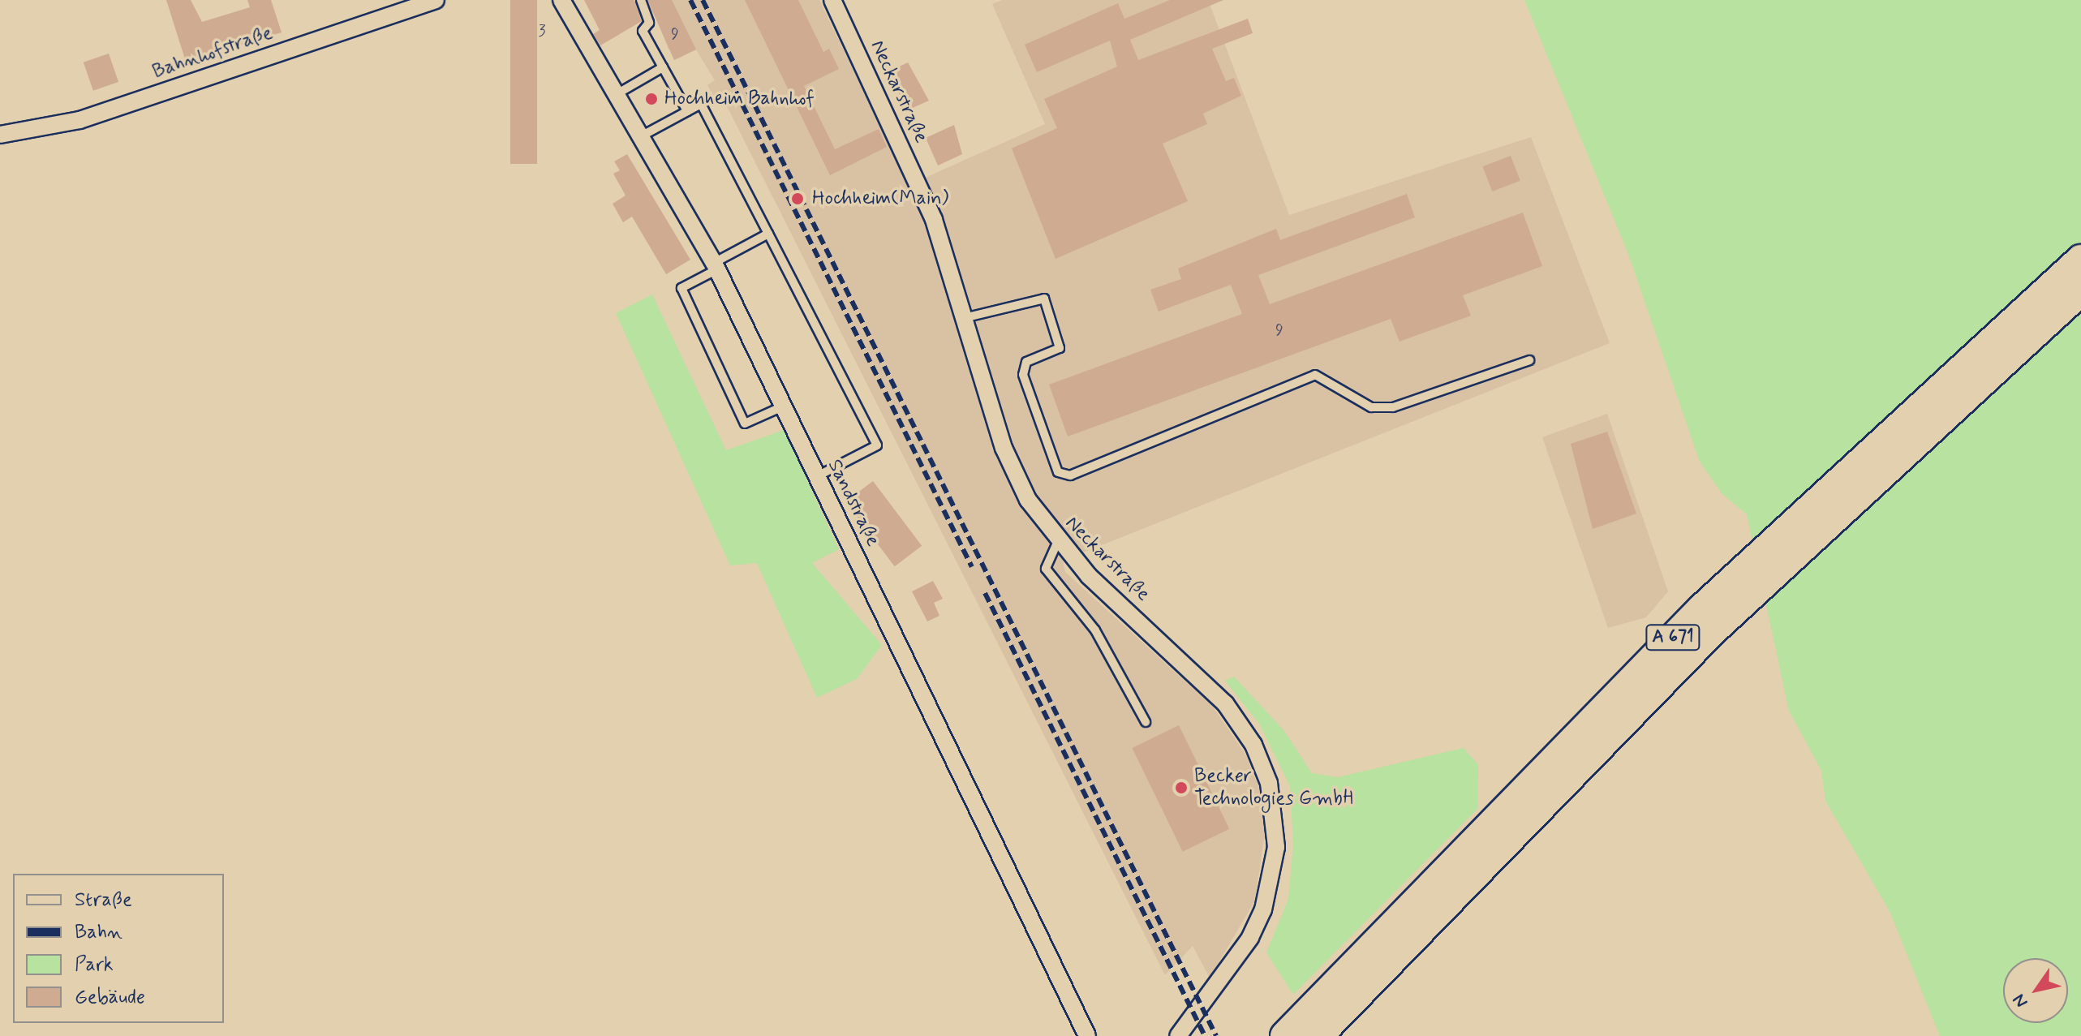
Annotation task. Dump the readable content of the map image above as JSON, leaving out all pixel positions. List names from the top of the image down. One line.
{"streets":{"highway":["A 671"],"street":["Bahnhofstraße","Neckarstraße","Sandstraße"]},"places":["Hochheim Bahnhof","Hochheim(Main)","Becker Technologies GmbH"],"house_numbers":["3","9","9"],"legend":["Straße","Bahn","Park","Gebäude"],"north":"bottom left"}
